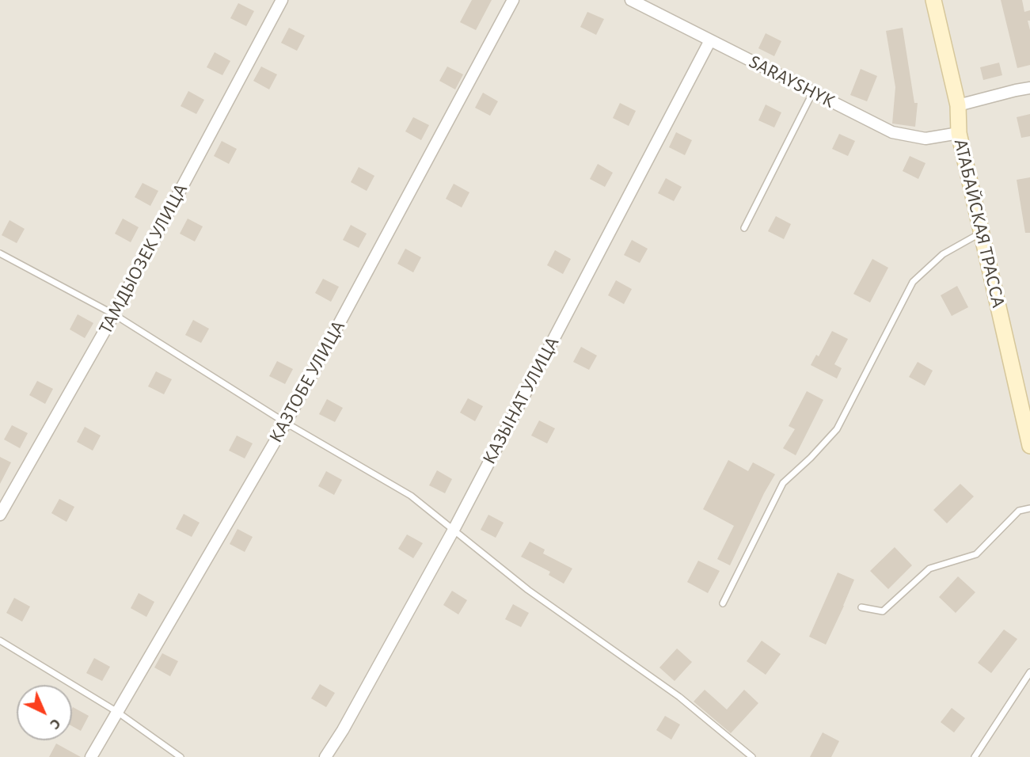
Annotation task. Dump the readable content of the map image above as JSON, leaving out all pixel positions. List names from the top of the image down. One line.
{"streets":{"main road":["АТАБАЙСКАЯ ТРАССА"],"street":["SARAYSHYK","ТАМДЫОЗЕК УЛИЦА","КАЗТОБЕ УЛИЦА","КАЗЫНАТ УЛИЦА"]},"crossings":[["SARAYSHYK","АТАБАЙСКАЯ ТРАССА"],["SARAYSHYK","КАЗЫНАТ УЛИЦА"]],"north":"bottom right"}
